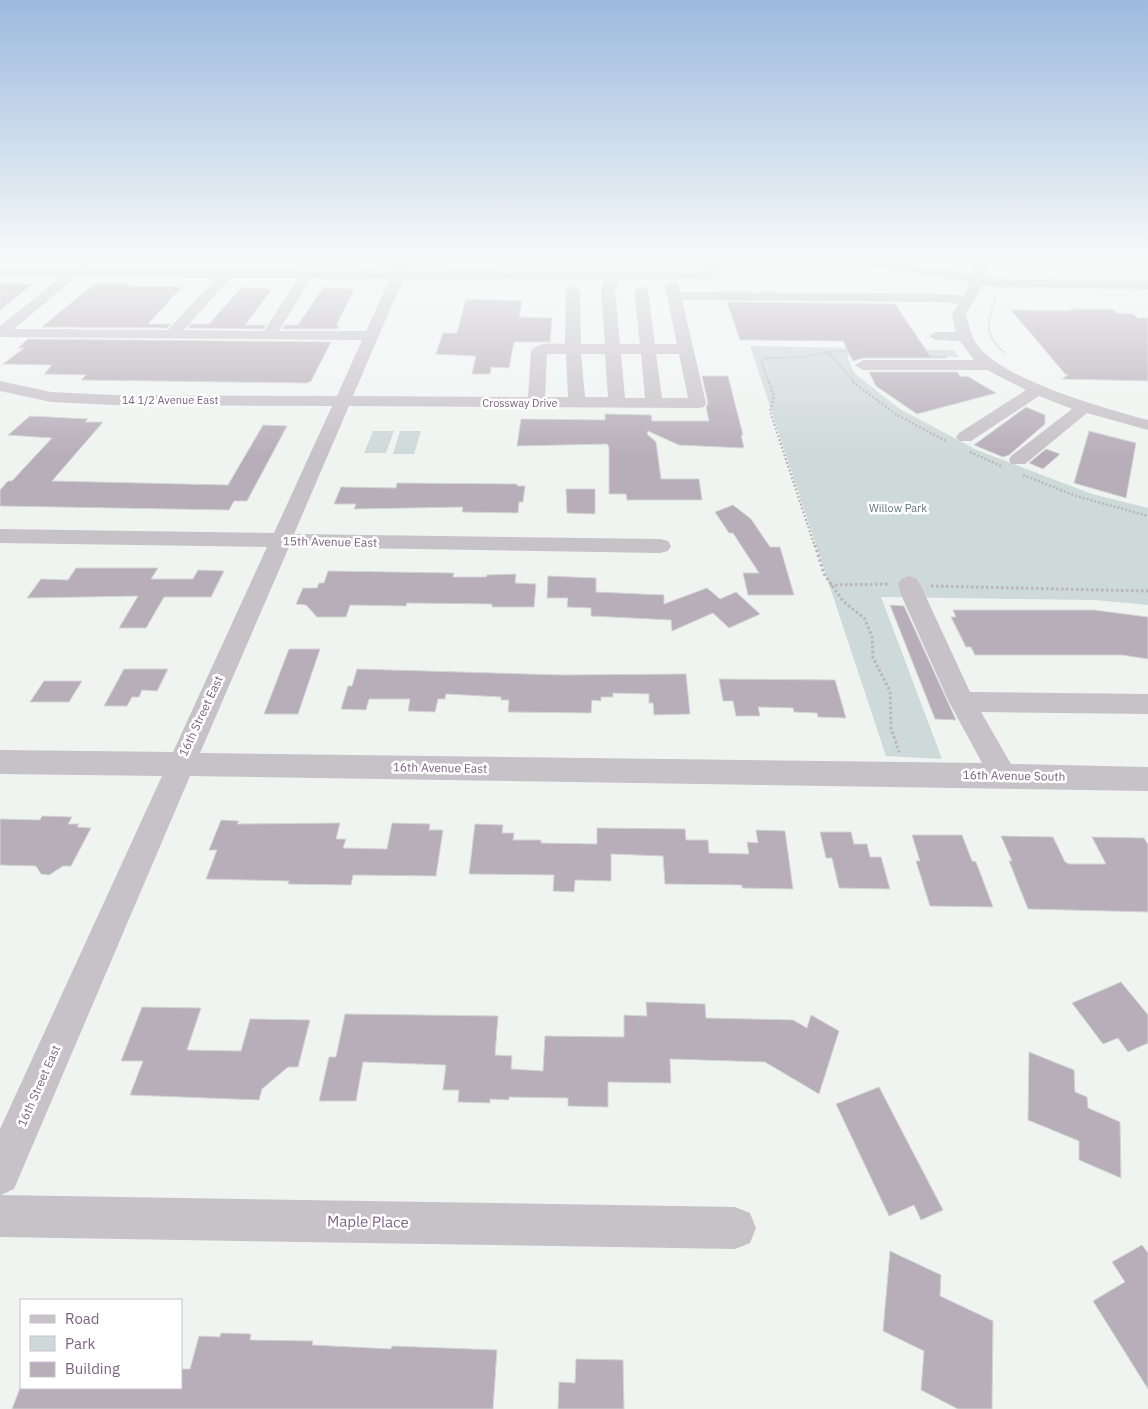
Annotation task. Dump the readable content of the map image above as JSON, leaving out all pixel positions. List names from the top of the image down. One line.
{"streets":{"street":["14 1/2 Avenue East","Crossway Drive","15th Avenue East","16th Street East","16th Avenue East","16th Avenue South","Maple Place"]},"crossings":[["14 1/2 Avenue East","Crossway Drive"],["14 1/2 Avenue East","16th Street East"],["Crossway Drive","16th Street East"],["15th Avenue East","16th Street East"],["16th Street East","16th Avenue East"],["16th Avenue East","16th Avenue South"]],"parks":["Willow Park"],"legend":["Road","Park","Building"]}
